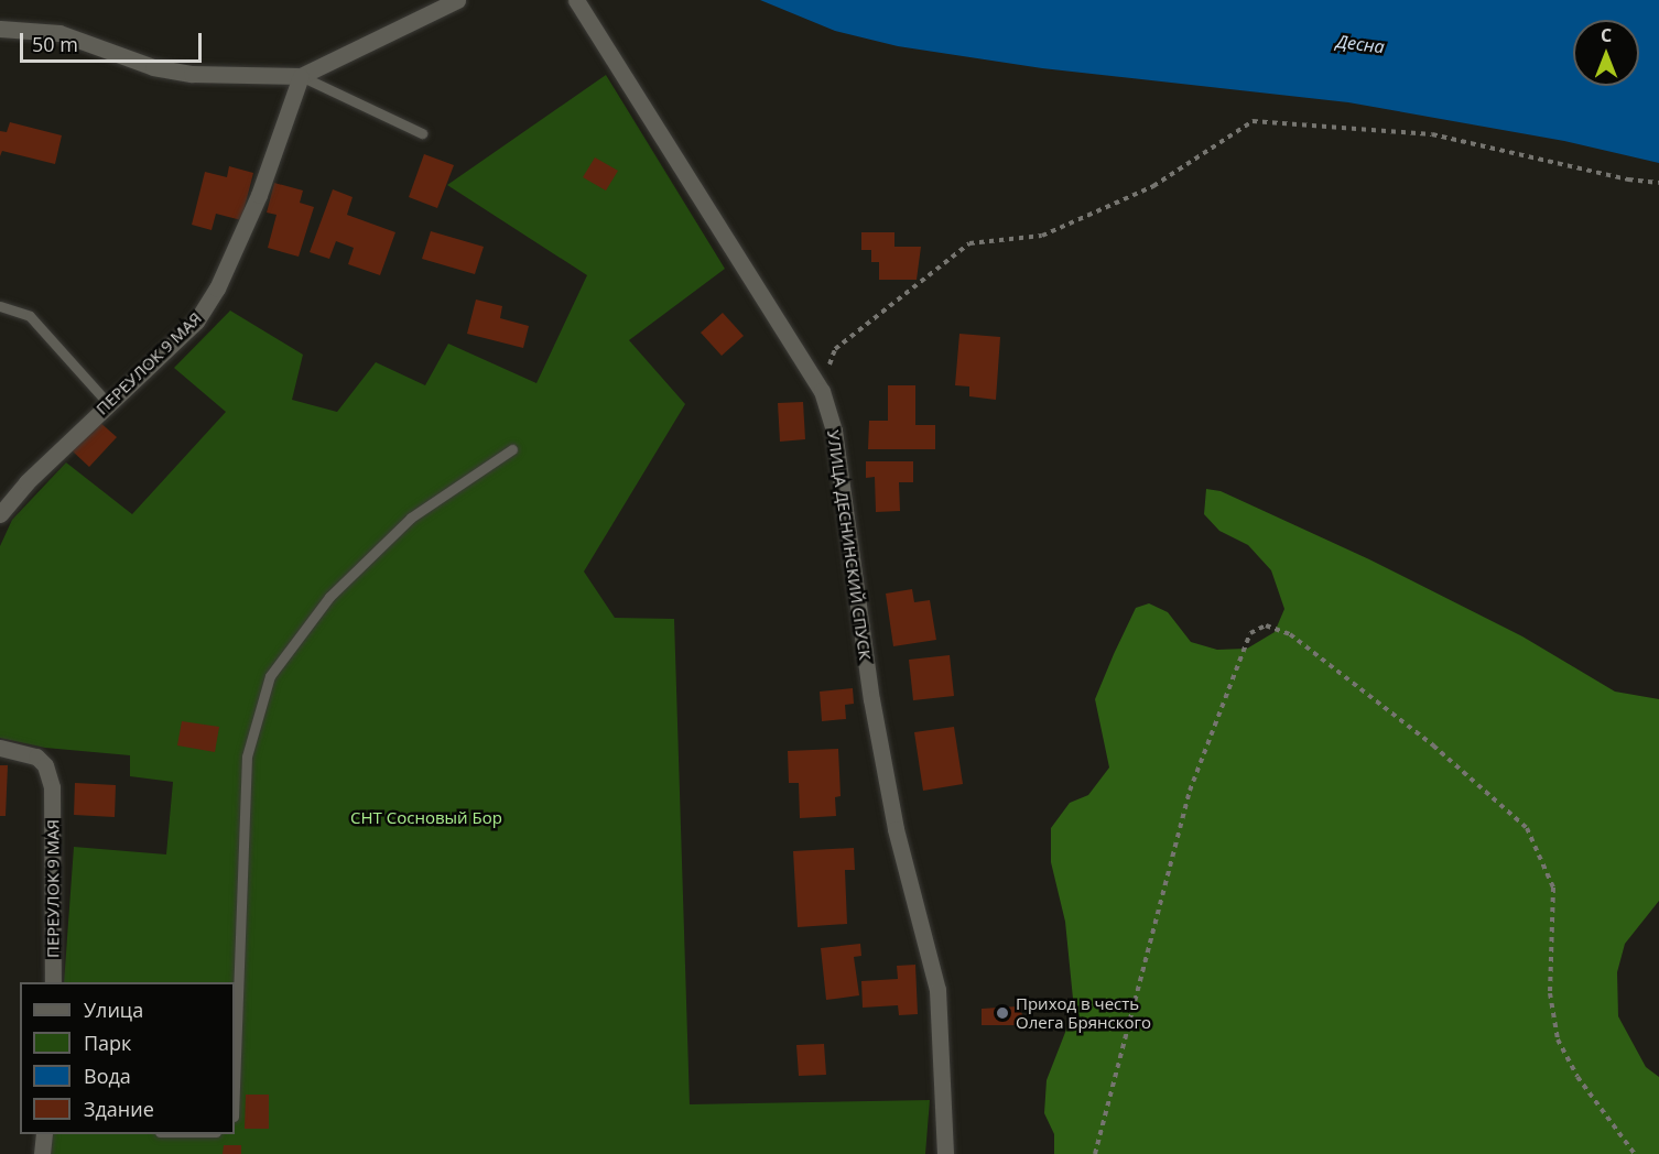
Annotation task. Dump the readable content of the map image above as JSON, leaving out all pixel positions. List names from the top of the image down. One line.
{"streets":{"street":["ПЕРЕУЛОК 9 МАЯ","УЛИЦА ДЕСНИНСКИЙ СПУСК"]},"water":["Десна"],"parks":["СНТ Сосновый Бор"],"places":["Приход в честь Олега Брянского"],"legend":["Улица","Парк","Вода","Здание"],"scale_bar":"50 m","north":"top"}
